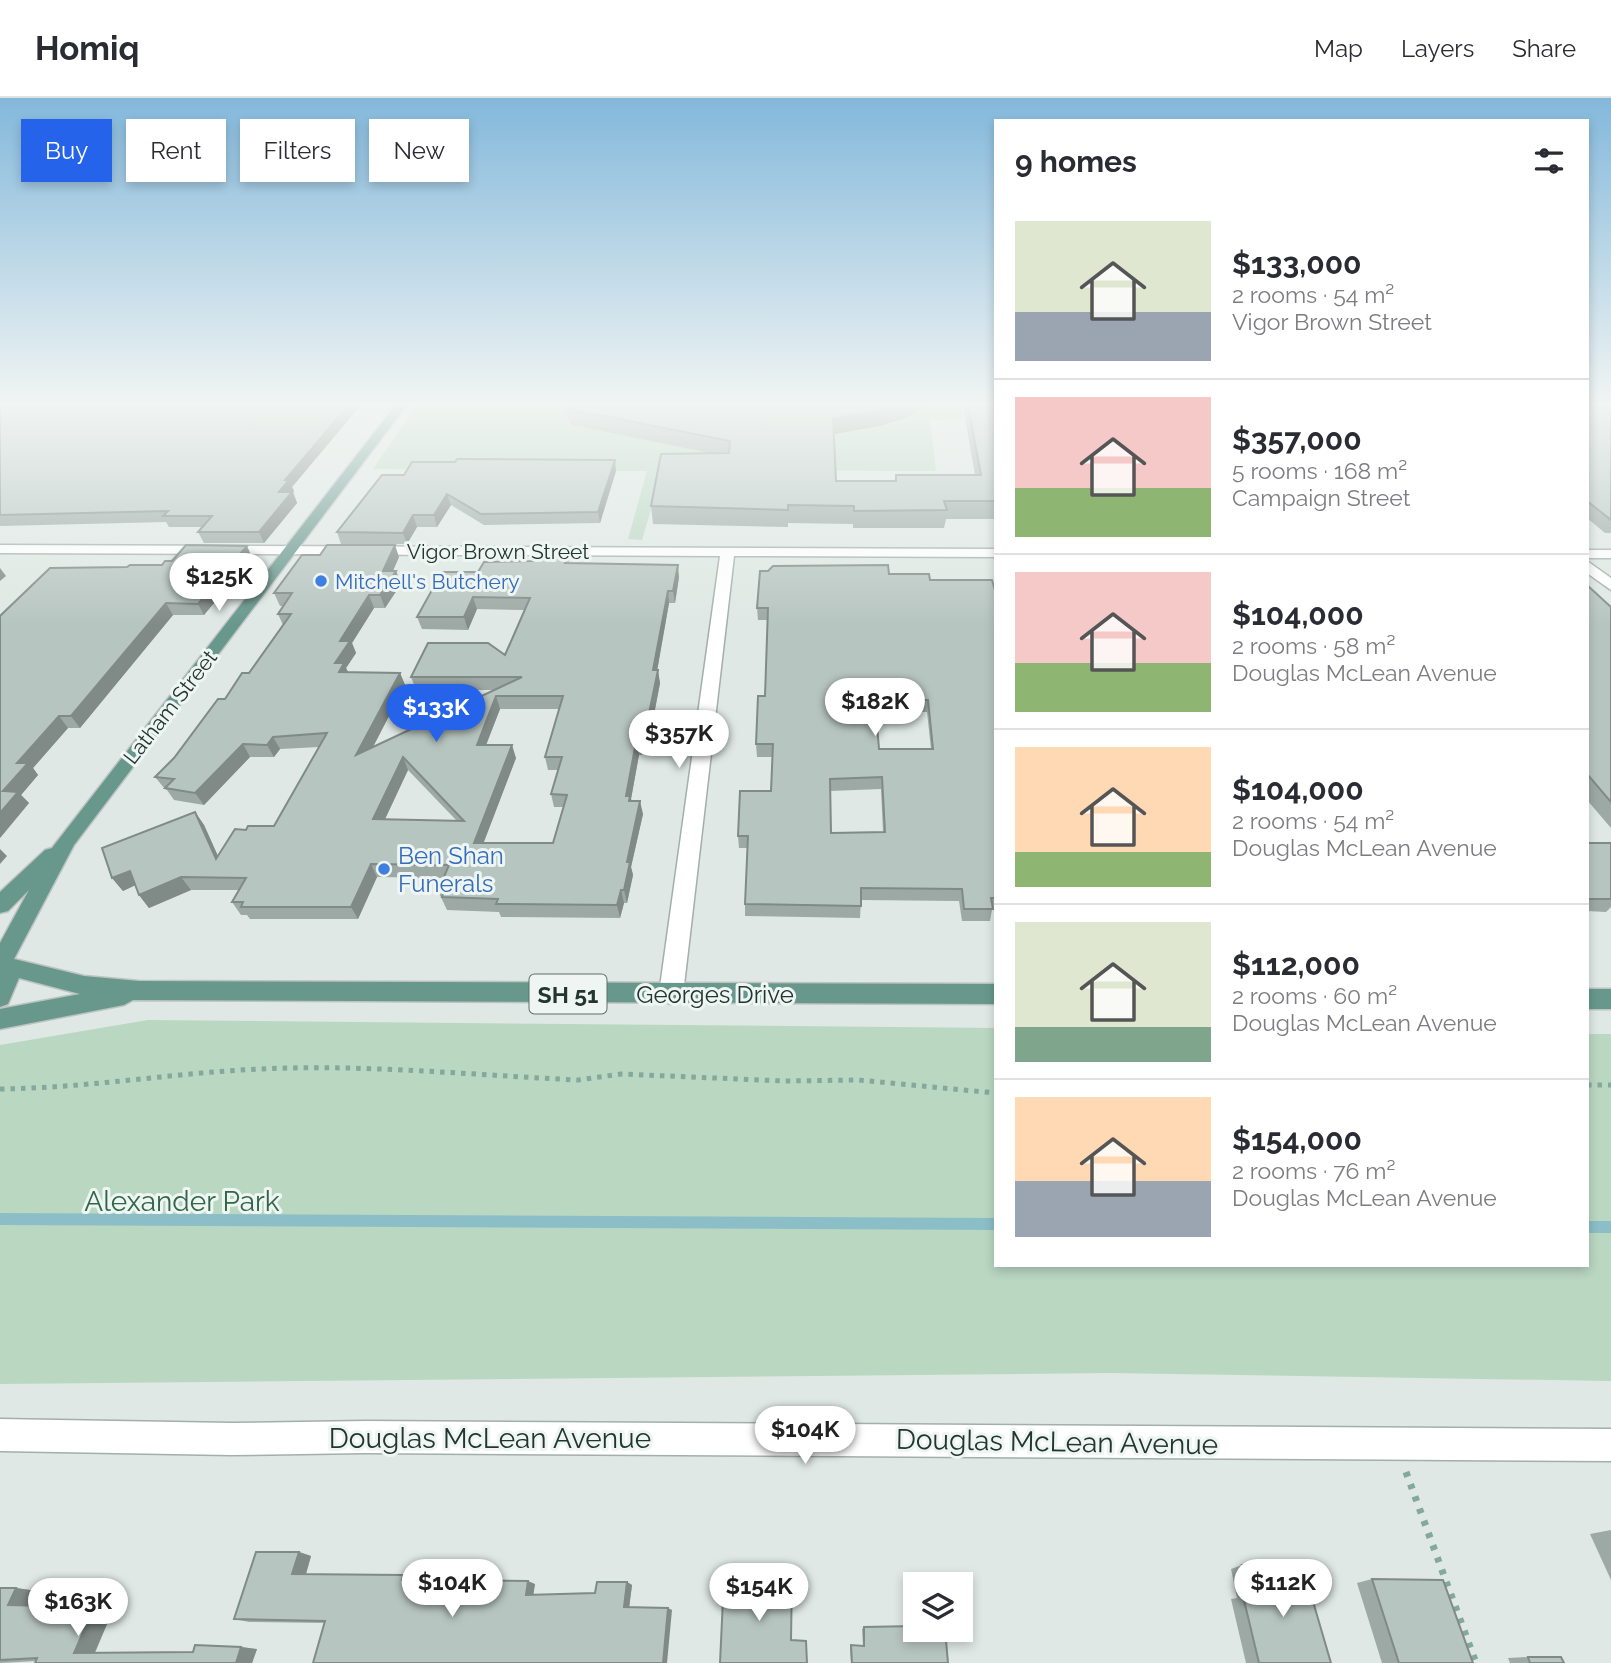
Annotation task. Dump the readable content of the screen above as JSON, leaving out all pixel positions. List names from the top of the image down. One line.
{"streets":{"main road":["Latham Street","SH 51","Georges Drive"],"street":["Vigor Brown Street","Douglas McLean Avenue"]},"crossings":[["Vigor Brown Street","Latham Street"],["Latham Street","Georges Drive"]],"parks":["Alexander Park"],"places":["Mitchell's Butchery","Ben Shan Funerals"],"page":{"header":"Homiq","nav":["Map","Layers","Share"],"chip":["Buy","Rent","Filters","New"],"heading":"9 homes","list":[{"name":"$133,000","note":"2 rooms · 54 m² · Vigor Brown Street"},{"name":"$357,000","note":"5 rooms · 168 m² · Campaign Street"},{"name":"$104,000","note":"2 rooms · 58 m² · Douglas McLean Avenue"},{"name":"$104,000","note":"2 rooms · 54 m² · Douglas McLean Avenue"},{"name":"$112,000","note":"2 rooms · 60 m² · Douglas McLean Avenue"},{"name":"$154,000","note":"2 rooms · 76 m² · Douglas McLean Avenue"}],"price":["$125K","$182K","$133K","$357K","$104K","$104K","$112K","$154K","$163K"]}}
